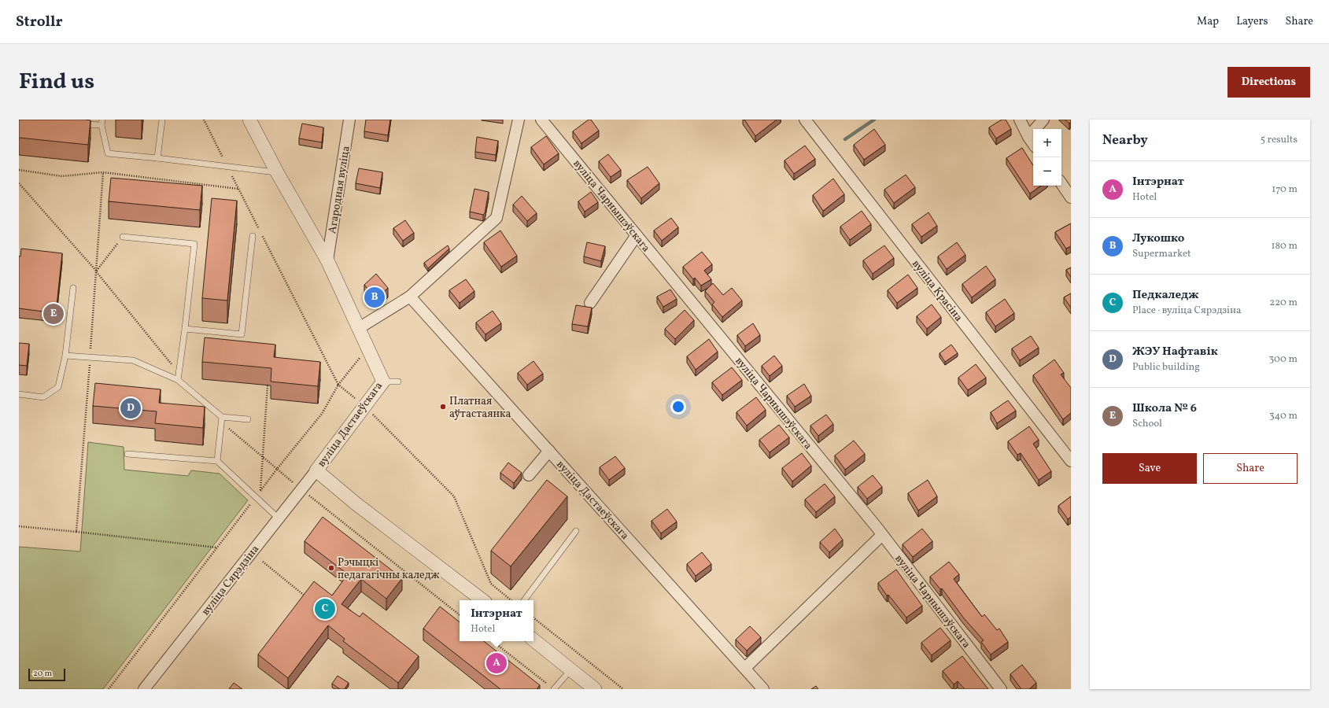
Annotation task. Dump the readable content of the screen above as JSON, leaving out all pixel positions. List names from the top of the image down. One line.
{"streets":{"street":["Агародная вуліца","вуліца Чарнышэўскага","вуліца Красіна","вуліца Дастаеўскага","вуліца Сярэдзіна"]},"crossings":[["Агародная вуліца","вуліца Дастаеўскага"],["вуліца Дастаеўскага","вуліца Сярэдзіна"]],"places":["Платная аўтастаянка","Рэчыцкі педагагічны каледж"],"scale_bar":"20 m","page":{"header":"Strollr","nav":["Map","Layers","Share"],"title":"Find us","buttons":["Directions",["Save","Share"]],"heading":["Nearby","5 results"],"map_buttons":["+","−"],"list":[{"mark":"A","name":"Інтэрнат","note":"Hotel","value":"170 m"},{"mark":"B","name":"Лукошко","note":"Supermarket","value":"180 m"},{"mark":"C","name":"Педкаледж","note":"Place · вуліца Сярэдзіна","value":"220 m"},{"mark":"D","name":"ЖЭУ Нафтавік","note":"Public building","value":"300 m"},{"mark":"E","name":"Школа № 6","note":"School","value":"340 m"}],"pins":["B","E","D","C","A"],"popup":["Інтэрнат","Hotel"],"scale":"20 m"}}
